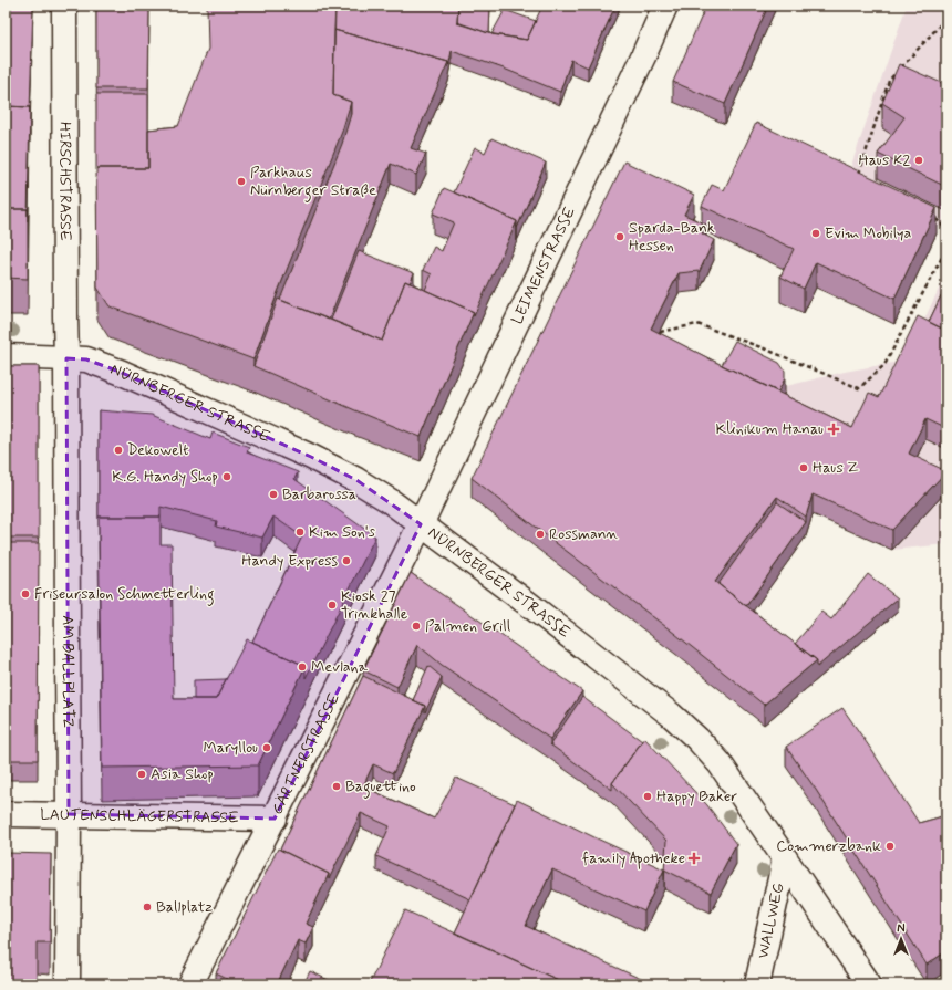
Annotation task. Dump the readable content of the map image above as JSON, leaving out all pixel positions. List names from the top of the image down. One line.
{"streets":{"street":["HIRSCHSTRASSE","LEIMENSTRASSE","NÜRNBERGER STRASSE","AM BALLPLATZ","GÄRTNERSTRASSE","LAUTENSCHLÄGERSTRASSE","WALLWEG"]},"crossings":[["HIRSCHSTRASSE","NÜRNBERGER STRASSE"],["HIRSCHSTRASSE","AM BALLPLATZ"],["LEIMENSTRASSE","NÜRNBERGER STRASSE"],["LEIMENSTRASSE","GÄRTNERSTRASSE"],["NÜRNBERGER STRASSE","AM BALLPLATZ"],["NÜRNBERGER STRASSE","GÄRTNERSTRASSE"],["NÜRNBERGER STRASSE","WALLWEG"],["AM BALLPLATZ","LAUTENSCHLÄGERSTRASSE"],["GÄRTNERSTRASSE","LAUTENSCHLÄGERSTRASSE"]],"places":{"other":["Haus K2","Parkhaus Nürnberger Straße","Evim Mobilya","Sparda-Bank Hessen","Dekowelt","Haus Z","K.G. Handy Shop","Barbarossa","Kim Son's","Rossmann","Handy Express","Friseursalon Schmetterling","Kiosk 27 Trinkhalle","Palmen Grill","Mevlana","Maryllou","Asia Shop","Baguettino","Happy Baker","Commerzbank","Ballplatz"],"health":["Klinikum Hanau","family Apotheke"]},"north":"top"}
